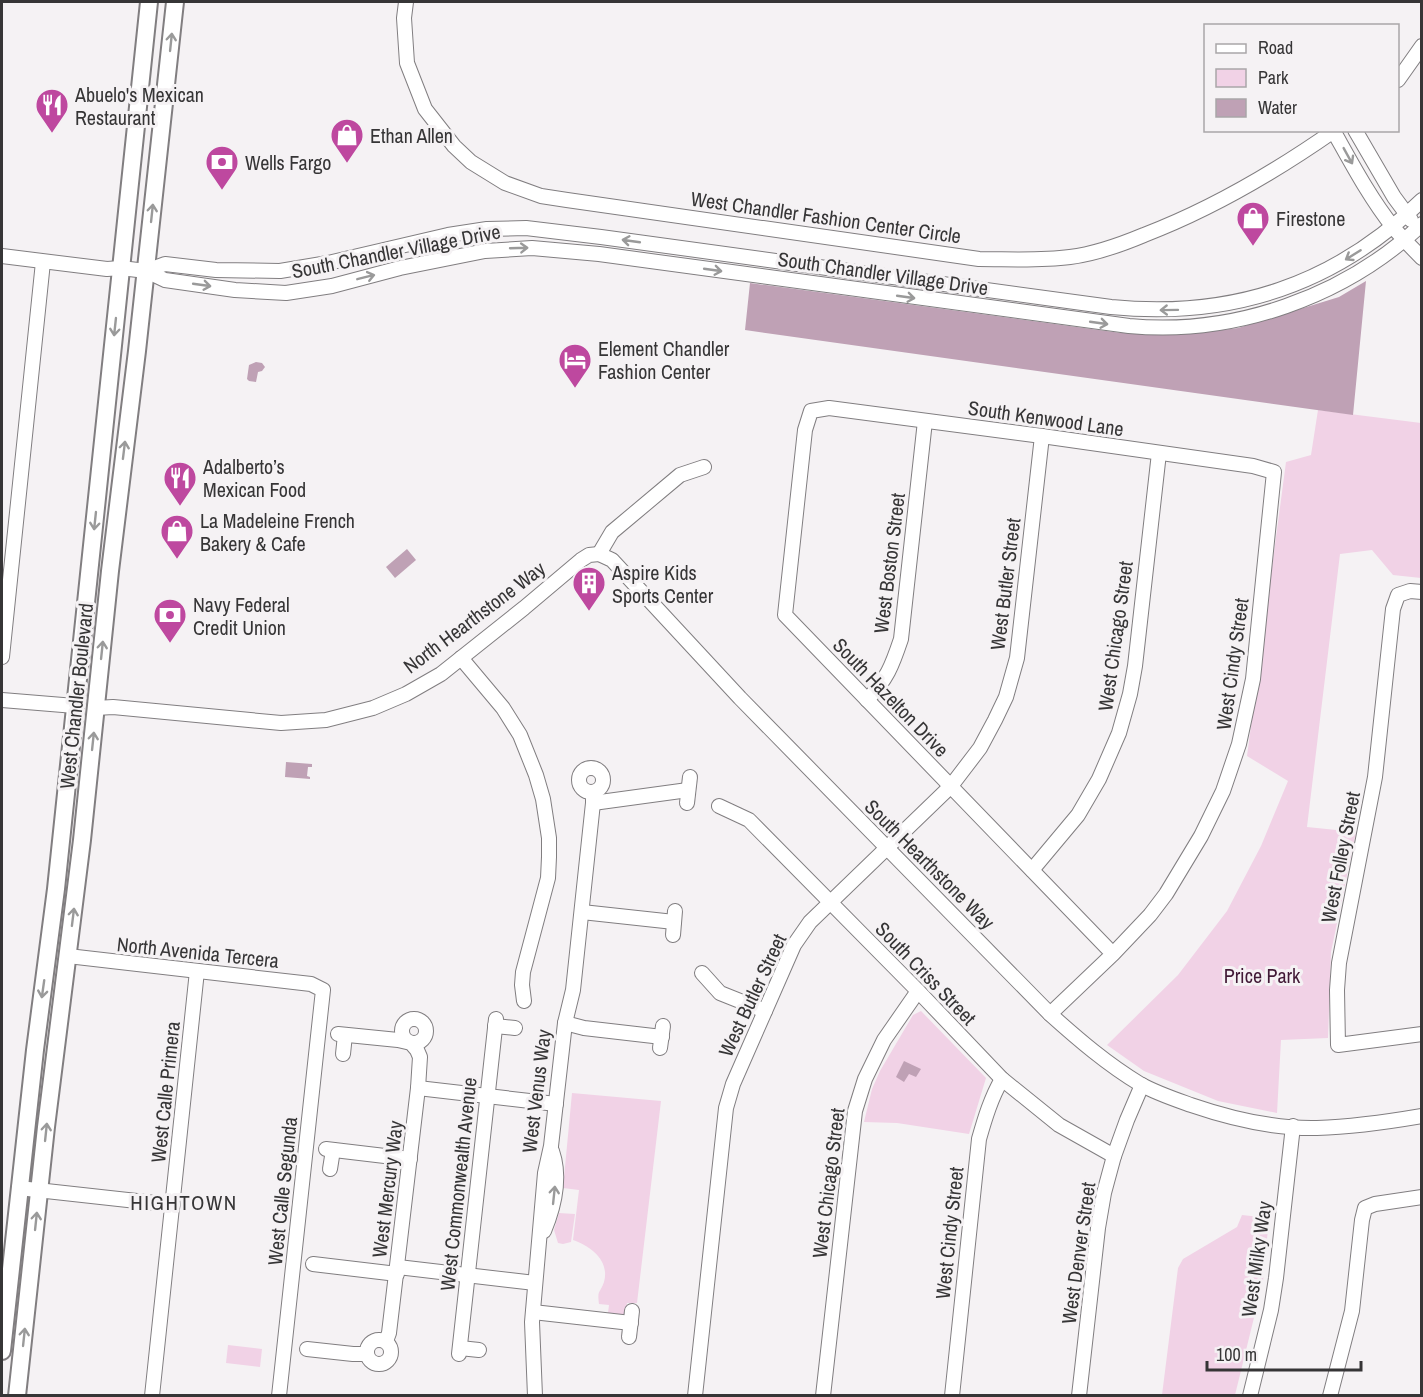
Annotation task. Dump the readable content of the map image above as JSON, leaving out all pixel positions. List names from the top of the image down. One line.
{"streets":{"main road":["West Chandler Boulevard"],"street":["West Chandler Fashion Center Circle","South Chandler Village Drive","South Kenwood Lane","West Boston Street","West Butler Street","North Hearthstone Way","West Chicago Street","West Cindy Street","South Hazelton Drive","West Folley Street","South Hearthstone Way","North Avenida Tercera","South Criss Street","West Venus Way","West Calle Primera","West Commonwealth Avenue","West Mercury Way","West Calle Segunda","West Denver Street","West Milky Way"]},"crossings":[["South Chandler Village Drive","West Chandler Boulevard"],["South Kenwood Lane","West Boston Street"],["South Kenwood Lane","West Butler Street"],["South Kenwood Lane","West Chicago Street"],["South Kenwood Lane","West Cindy Street"],["South Kenwood Lane","South Hazelton Drive"],["West Boston Street","South Hazelton Drive"],["West Butler Street","South Hazelton Drive"],["West Butler Street","South Hearthstone Way"],["West Butler Street","South Criss Street"],["North Hearthstone Way","West Chandler Boulevard"],["North Hearthstone Way","South Hearthstone Way"],["West Chicago Street","South Hazelton Drive"],["West Chicago Street","South Criss Street"],["West Cindy Street","South Hazelton Drive"],["West Cindy Street","South Hearthstone Way"],["West Cindy Street","South Criss Street"],["West Chandler Boulevard","North Avenida Tercera"],["South Hearthstone Way","West Denver Street"],["South Hearthstone Way","West Milky Way"],["North Avenida Tercera","West Calle Primera"],["North Avenida Tercera","West Calle Segunda"],["South Criss Street","West Denver Street"]],"districts":["HIGHTOWN"],"parks":["Price Park"],"places":{"restaurant":["Abuelo's Mexican Restaurant","Adalberto’s Mexican Food"],"shop":["Ethan Allen","Firestone","La Madeleine French Bakery & Cafe"],"bank":["Wells Fargo","Navy Federal Credit Union"],"hotel":["Element Chandler Fashion Center"],"building":["Aspire Kids Sports Center"]},"legend":["Road","Park","Water"],"scale_bar":"100 m"}
